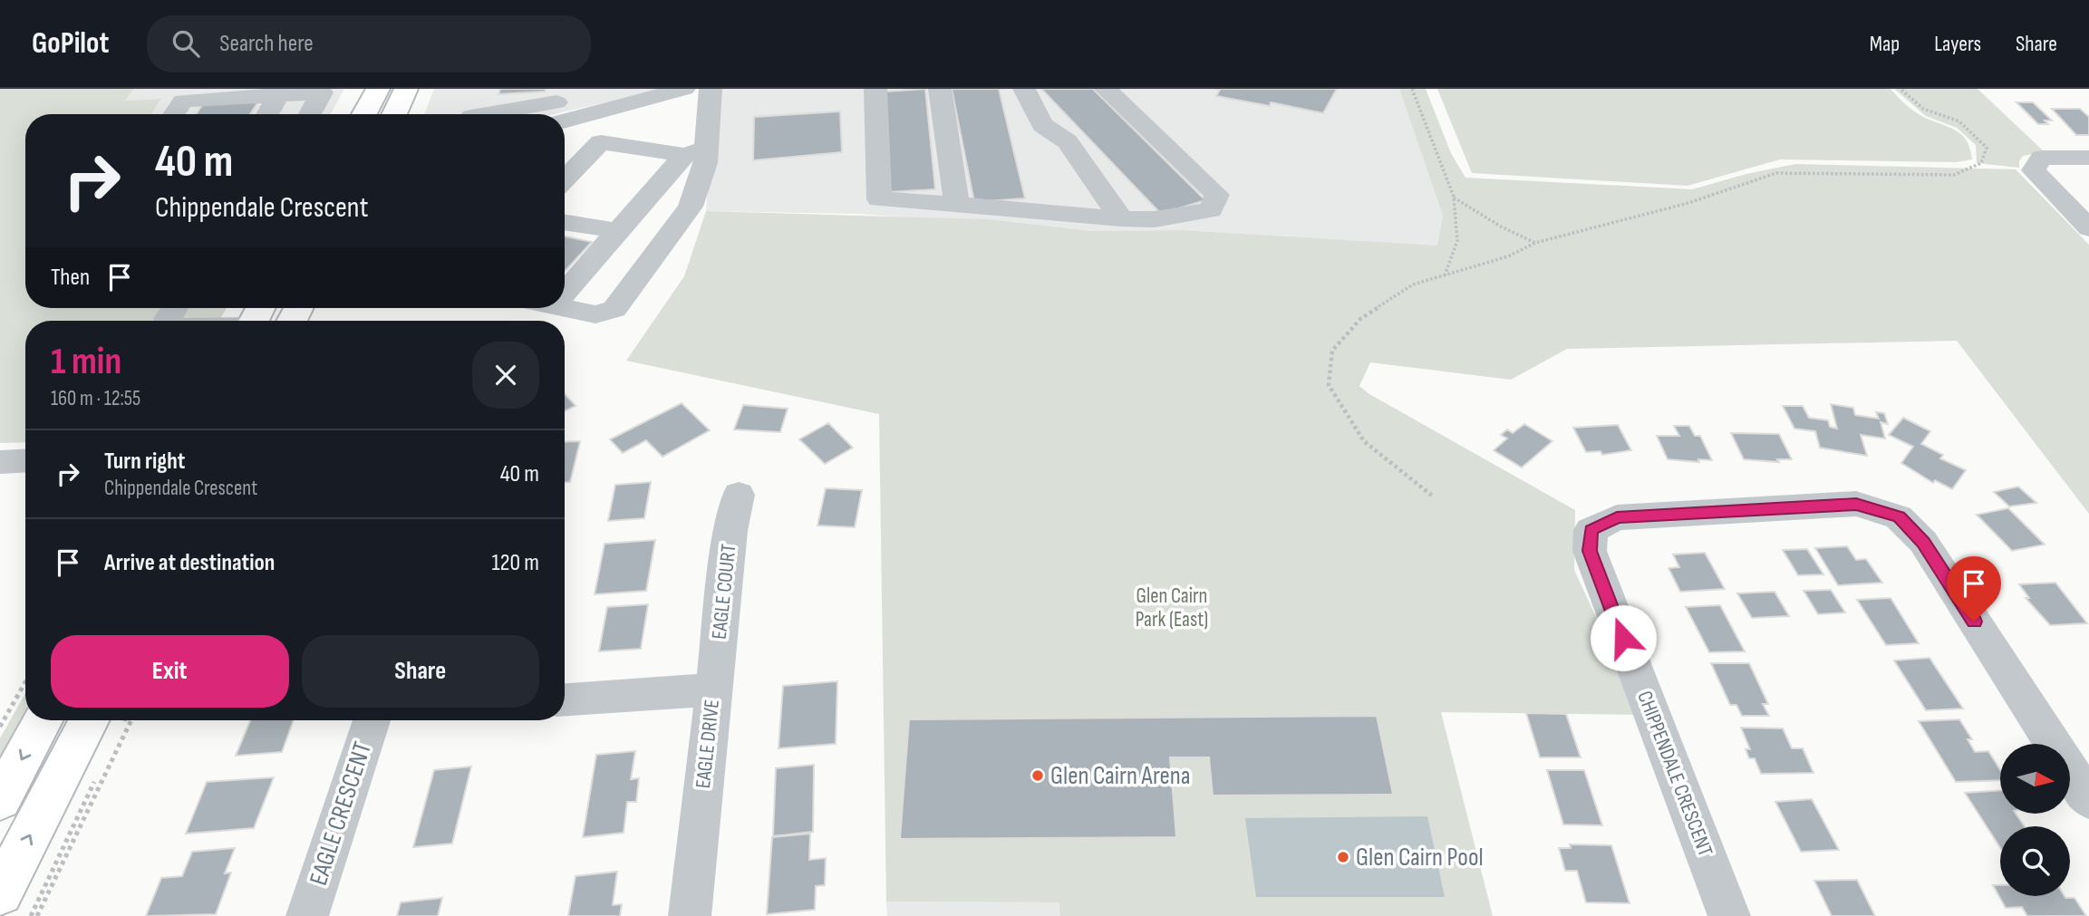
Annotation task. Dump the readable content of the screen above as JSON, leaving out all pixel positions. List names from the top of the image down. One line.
{"streets":{"street":["EAGLE COURT","EAGLE DRIVE","CHIPPENDALE CRESCENT","EAGLE CRESCENT"]},"crossings":[["EAGLE COURT","EAGLE DRIVE"]],"parks":["Glen Cairn Park (East)"],"places":["Glen Cairn Arena","Glen Cairn Pool"],"north":"right","page":{"header":"GoPilot","search":"Search here","nav":["Map","Layers","Share"],"turn":["40 m","Chippendale Crescent"],"then":"Then","heading":["1 min","160 m · 12:55"],"list":[{"name":"Turn right","note":"Chippendale Crescent","value":"40 m"},{"name":"Arrive at destination","value":"120 m"}],"buttons":["Exit","Share"]}}
